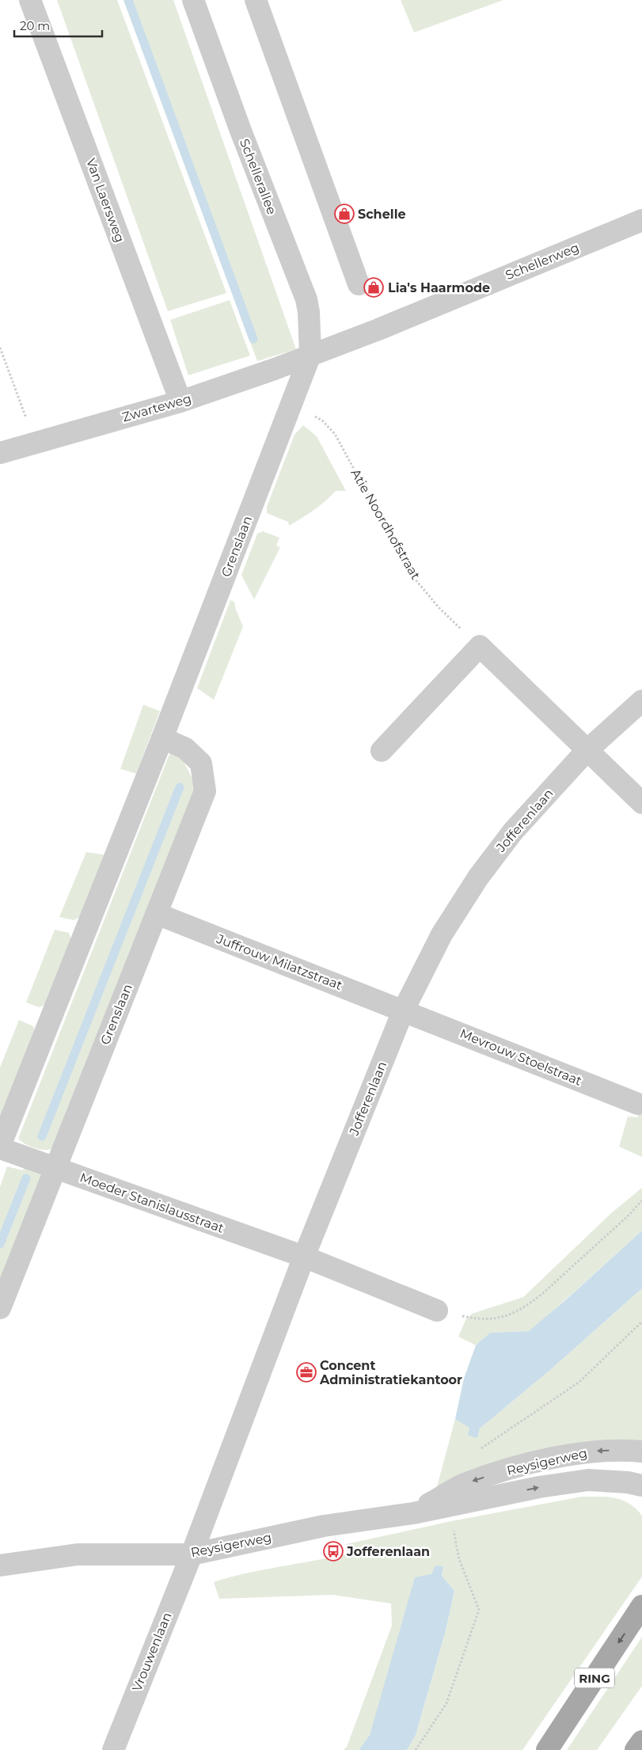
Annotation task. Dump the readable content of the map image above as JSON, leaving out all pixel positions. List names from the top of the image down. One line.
{"streets":{"main road":["RING"],"street":["Schellerallee","Van Laersweg","Schellerweg","Zwarteweg","Grenslaan","Jofferenlaan","Juffrouw Milatzstraat","Mevrouw Stoelstraat","Moeder Stanislausstraat","Reysigerweg","Vrouwenlaan"],"path":["Atie Noordhofstraat"]},"crossings":[["Schellerallee","Schellerweg"],["Schellerallee","Zwarteweg"],["Schellerallee","Grenslaan"],["Van Laersweg","Zwarteweg"],["Schellerweg","Zwarteweg"],["Schellerweg","Grenslaan"],["Zwarteweg","Grenslaan"],["Atie Noordhofstraat","Grenslaan"],["Grenslaan","Juffrouw Milatzstraat"],["Grenslaan","Moeder Stanislausstraat"],["Jofferenlaan","Juffrouw Milatzstraat"],["Jofferenlaan","Mevrouw Stoelstraat"],["Jofferenlaan","Moeder Stanislausstraat"],["Jofferenlaan","Reysigerweg"],["Jofferenlaan","Vrouwenlaan"],["Juffrouw Milatzstraat","Mevrouw Stoelstraat"],["Reysigerweg","Vrouwenlaan"]],"places":{"shop":["Schelle","Lia's Haarmode"],"office":["Concent Administratiekantoor"],"bus stop":["Jofferenlaan"]},"scale_bar":"20 m"}
